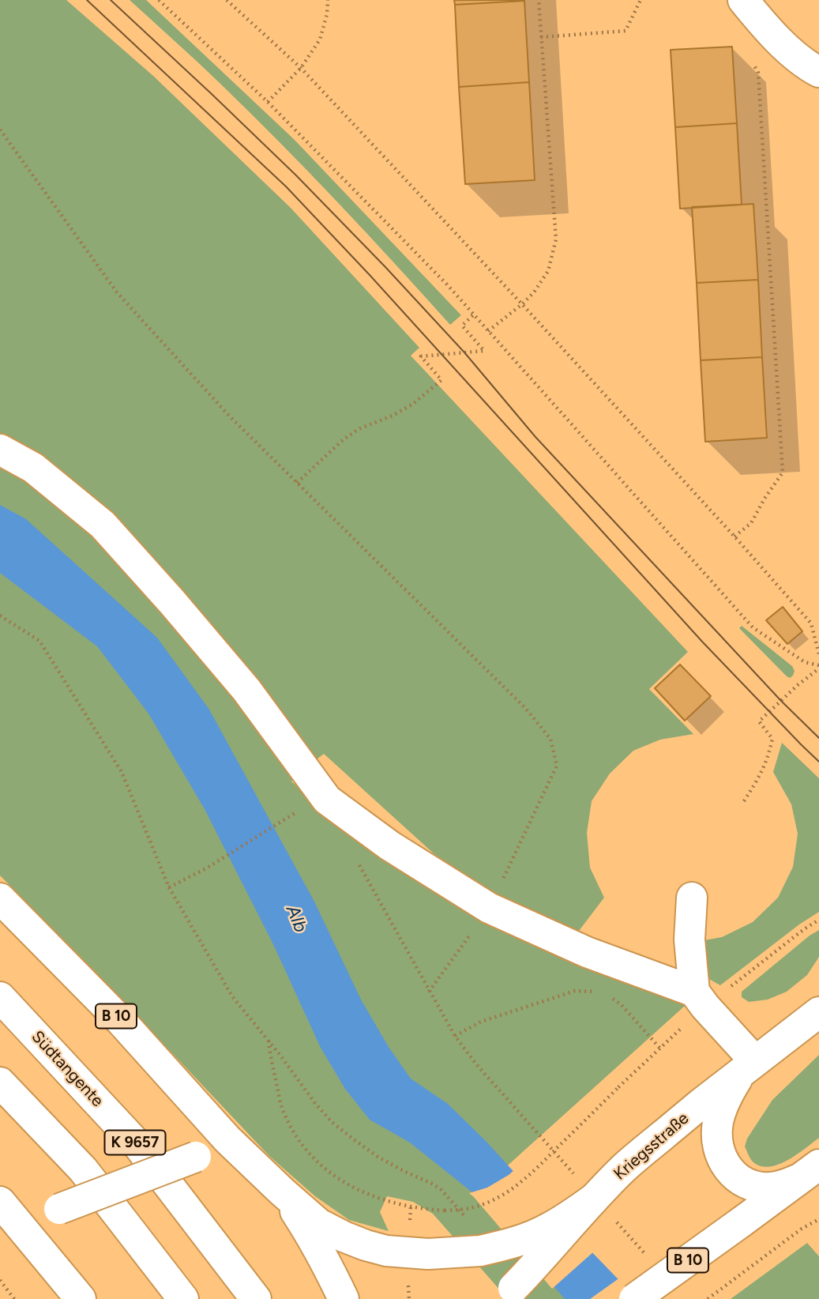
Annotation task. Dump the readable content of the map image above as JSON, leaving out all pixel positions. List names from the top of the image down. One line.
{"streets":{"main road":["B 10","Südtangente","K 9657","Kriegsstraße"]},"crossings":[["B 10","Kriegsstraße"]],"water":["Alb"]}
